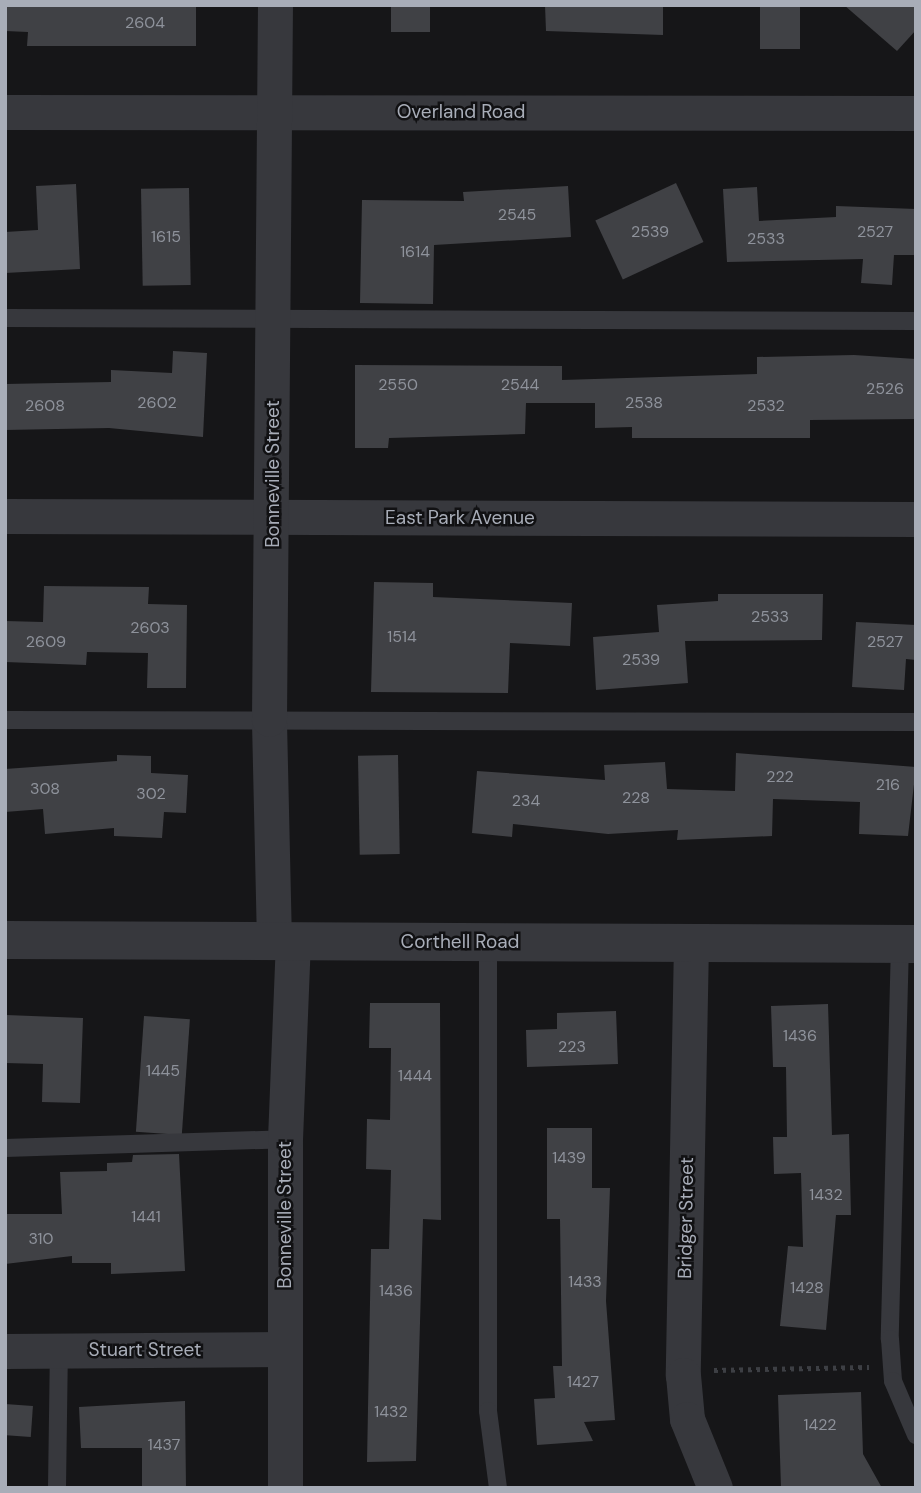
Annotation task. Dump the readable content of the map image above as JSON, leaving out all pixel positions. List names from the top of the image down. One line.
{"streets":{"street":["Overland Road","Bonneville Street","East Park Avenue","Corthell Road","Bridger Street","Stuart Street"]},"crossings":[["Overland Road","Bonneville Street"],["Bonneville Street","East Park Avenue"],["Bonneville Street","Corthell Road"],["Bonneville Street","Stuart Street"],["Corthell Road","Bridger Street"]],"house_numbers":["2604","2545","2539","2527","1615","2533","1614","2550","2544","2526","2602","2538","2608","2532","2533","2603","1514","2609","2527","2539","222","216","308","302","228","234","1436","223","1445","1444","1439","1432","1441","310","1433","1428","1436","1427","1432","1422","1437"]}
